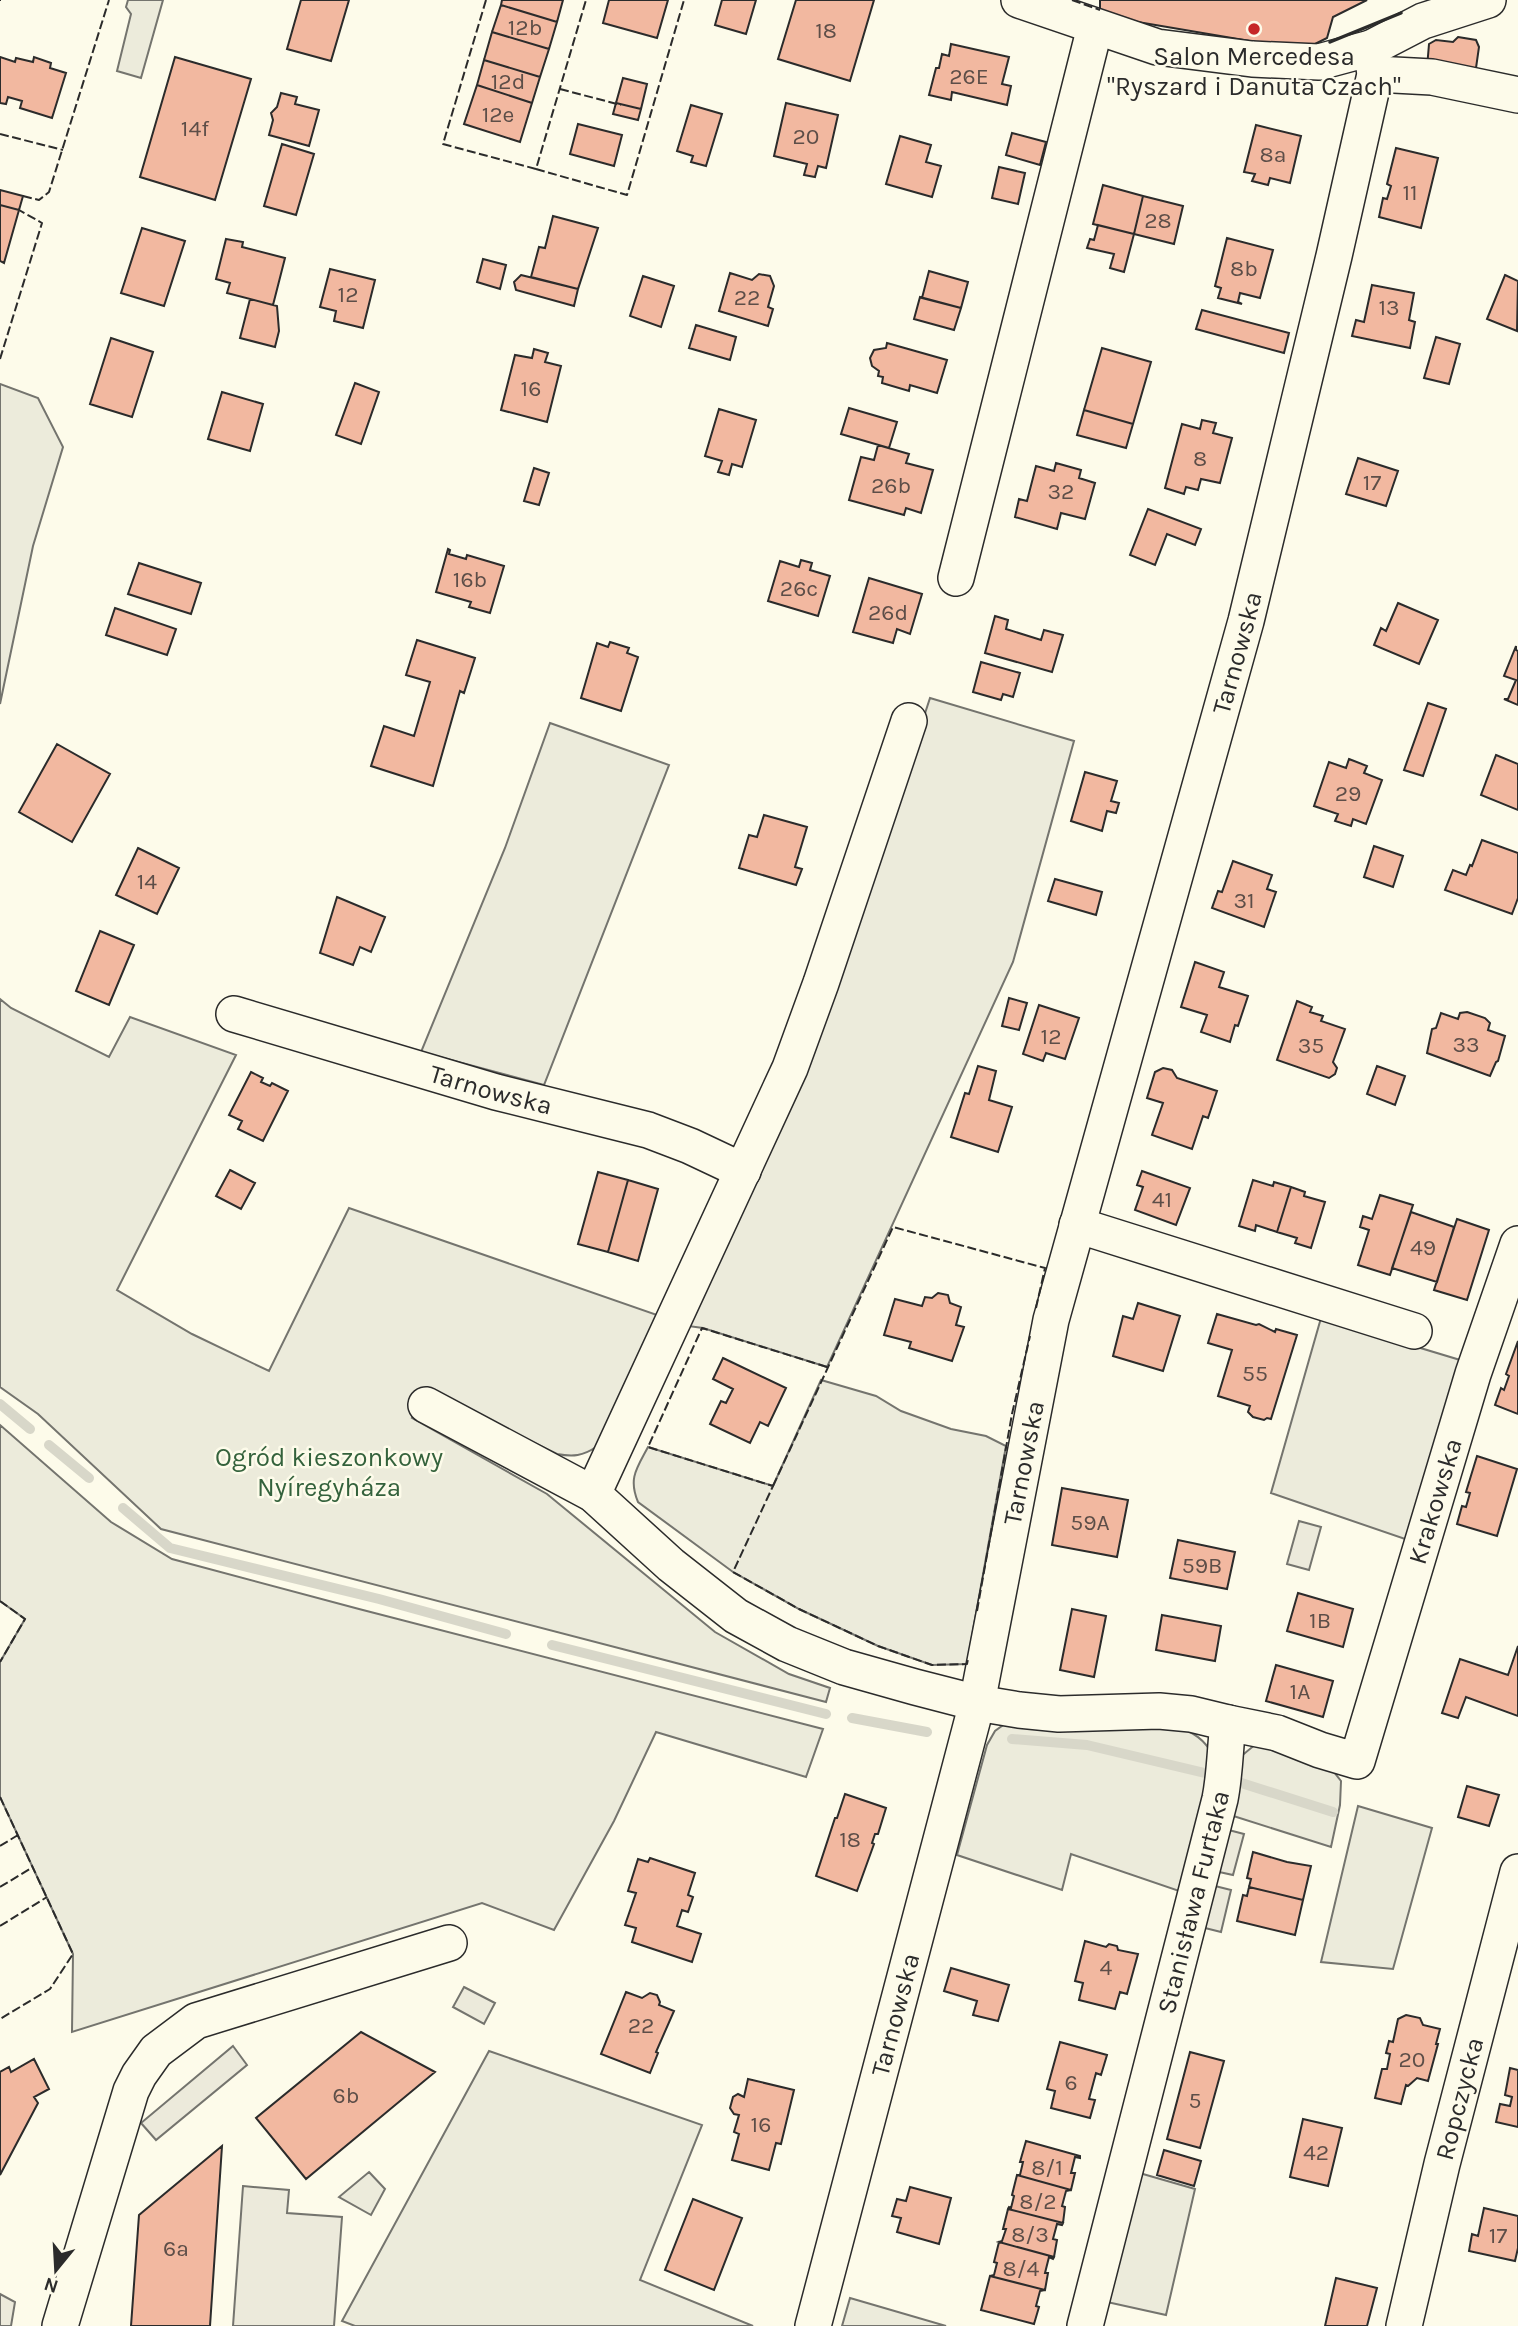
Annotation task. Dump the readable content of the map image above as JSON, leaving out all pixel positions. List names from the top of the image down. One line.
{"streets":{"street":["Tarnowska","Krakowska","Stanisława Furtaka","Ropczycka"]},"crossings":[["Krakowska","Stanisława Furtaka"]],"parks":["Ogród kieszonkowy Nyíregyháza"],"places":["Salon Mercedesa \"Ryszard i Danuta Czach\""],"house_numbers":["12b","18","26E","12d","12e","14f","20","8a","11","28","8b","12","22","13","16","8","17","26b","32","16b","26c","26d","29","14","31","12","33","35","41","49","55","59A","59B","1B","1A","18","4","22","20","6","6b","5","16","42","8/1","8/2","8/3","17","6a","8/4"],"north":"bottom"}
